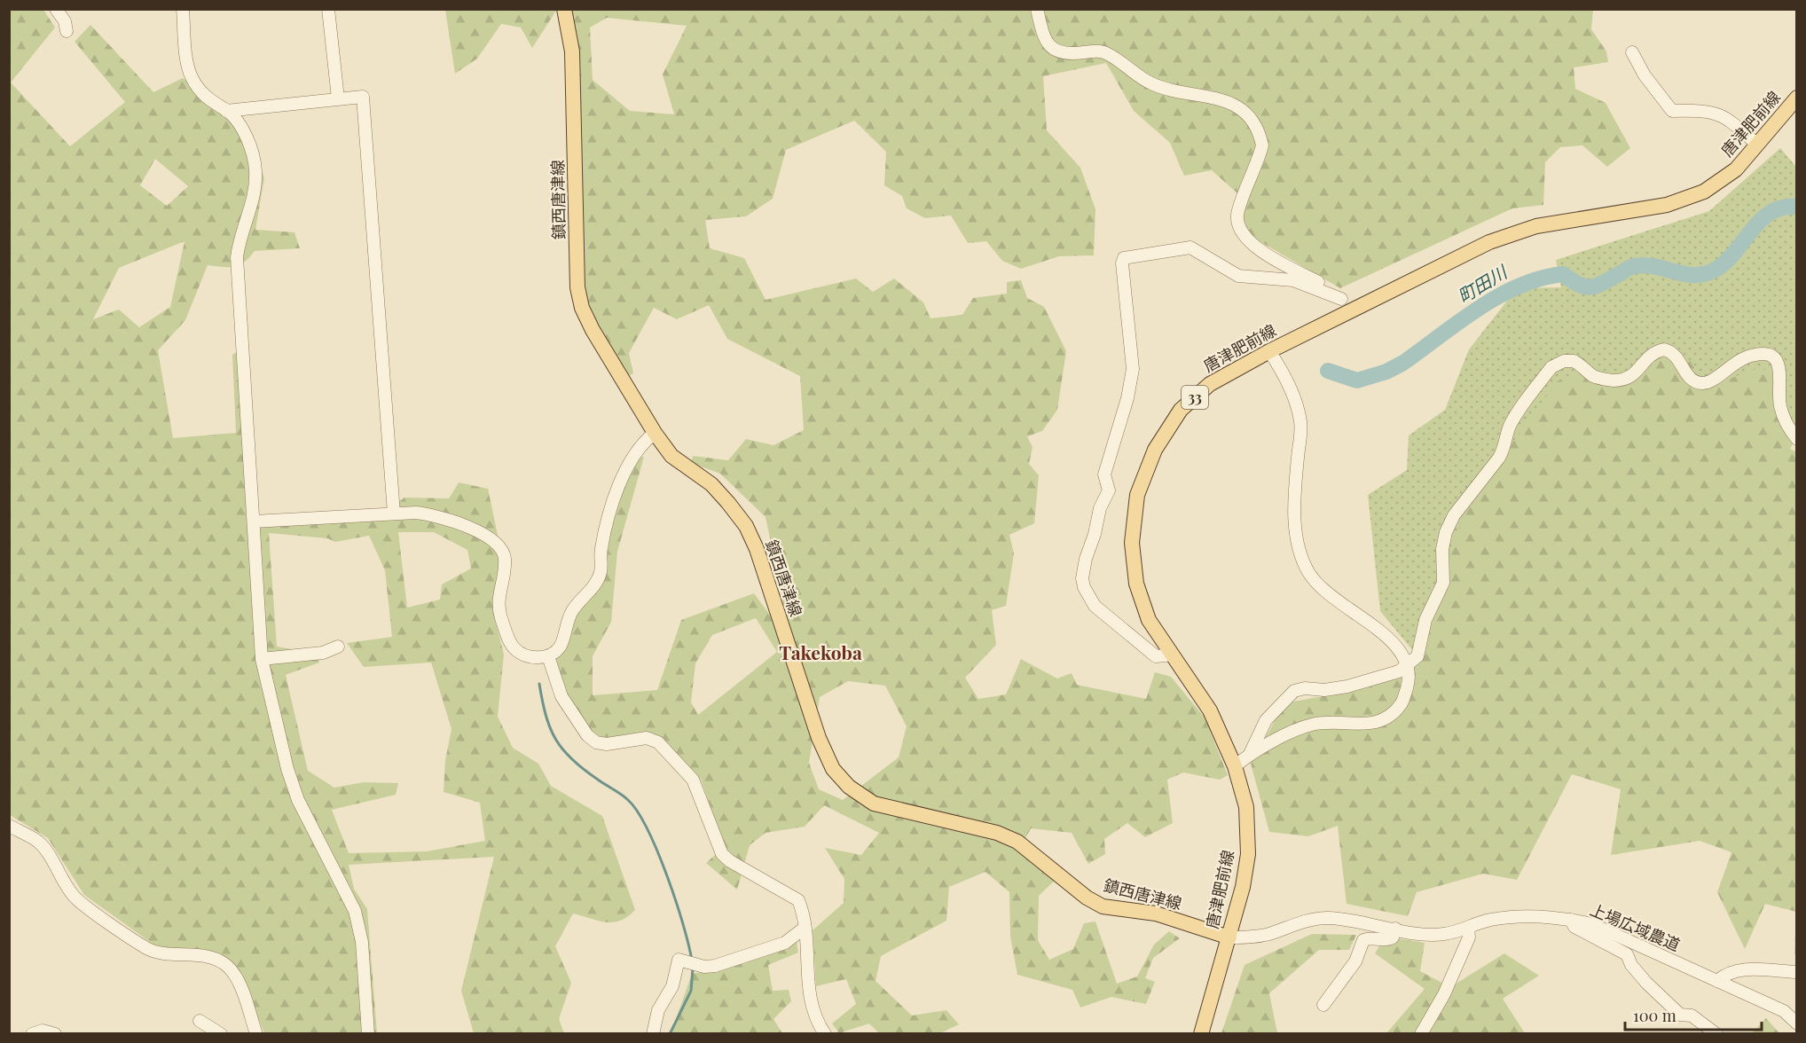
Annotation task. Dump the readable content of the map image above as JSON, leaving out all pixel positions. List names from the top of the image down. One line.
{"streets":{"main road":["唐津肥前線","鎮西唐津線","33"],"street":["上場広域農道"]},"crossings":[["唐津肥前線","鎮西唐津線"],["唐津肥前線","上場広域農道"],["鎮西唐津線","上場広域農道"]],"districts":["Takekoba"],"water":["町田川"],"scale_bar":"100 m"}
